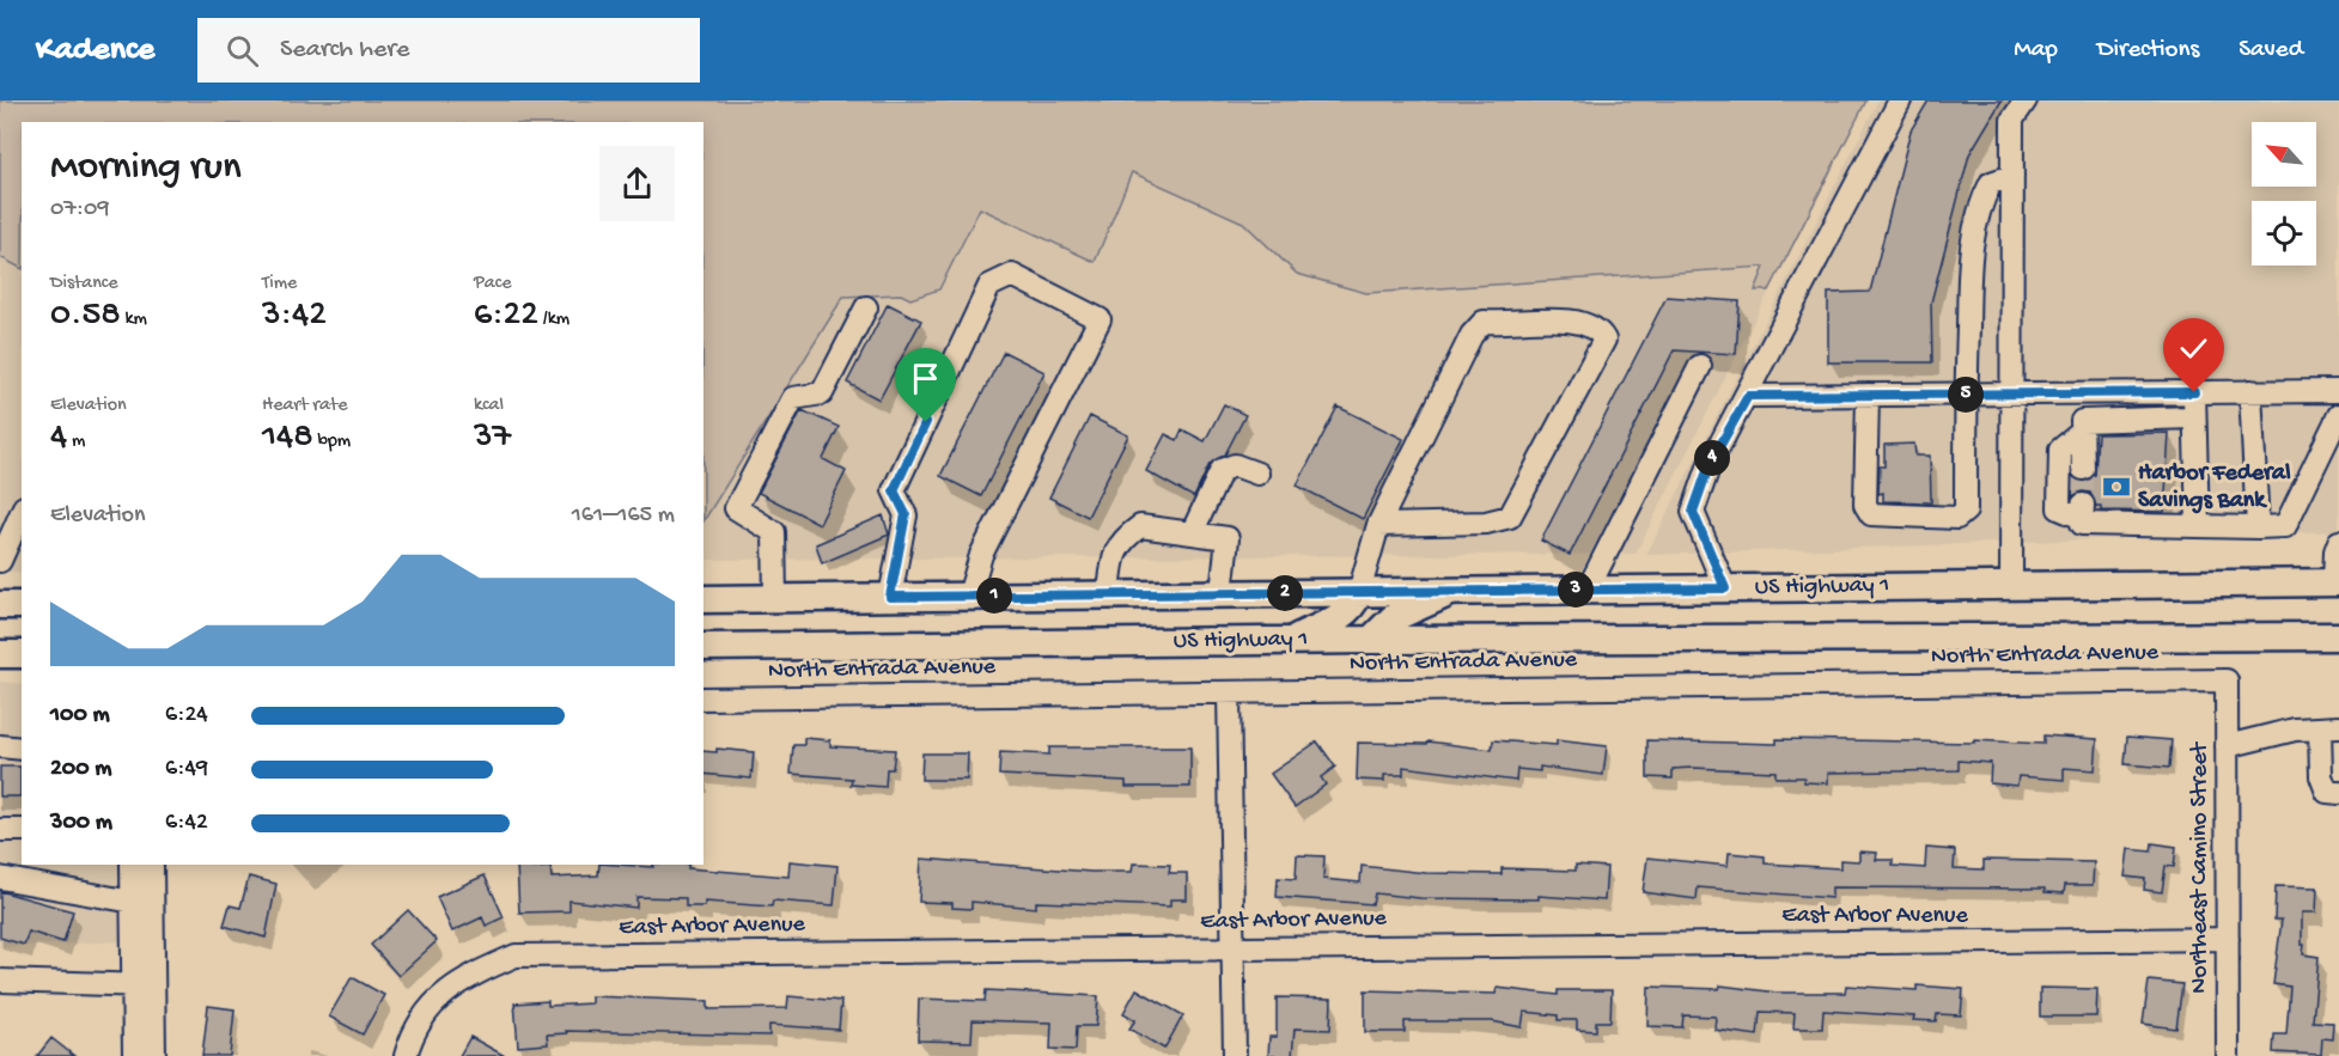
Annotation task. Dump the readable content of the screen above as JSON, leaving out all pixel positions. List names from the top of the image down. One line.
{"streets":{"main road":["US Highway 1"],"street":["North Entrada Avenue","Northeast Camino Street","East Arbor Avenue"]},"crossings":[["North Entrada Avenue","Northeast Camino Street"],["Northeast Camino Street","East Arbor Avenue"]],"places":{"bank":["Harbor Federal Savings Bank"]},"north":"top left","page":{"header":"Kadence","search":"Search here","nav":["Map","Directions","Saved"],"heading":["Morning run","07:09"],"stats":[["Distance","0.58 km"],["Time","3:42"],["Pace","6:22 /km"],["Elevation","4 m"],["Heart rate","148 bpm"],["kcal","37"]],"pins":["5","4","3","2","1"],"chart":["Elevation","161–165 m"],"list":[{"name":"100 m","note":"6:24"},{"name":"200 m","note":"6:49"},{"name":"300 m","note":"6:42"}]}}
